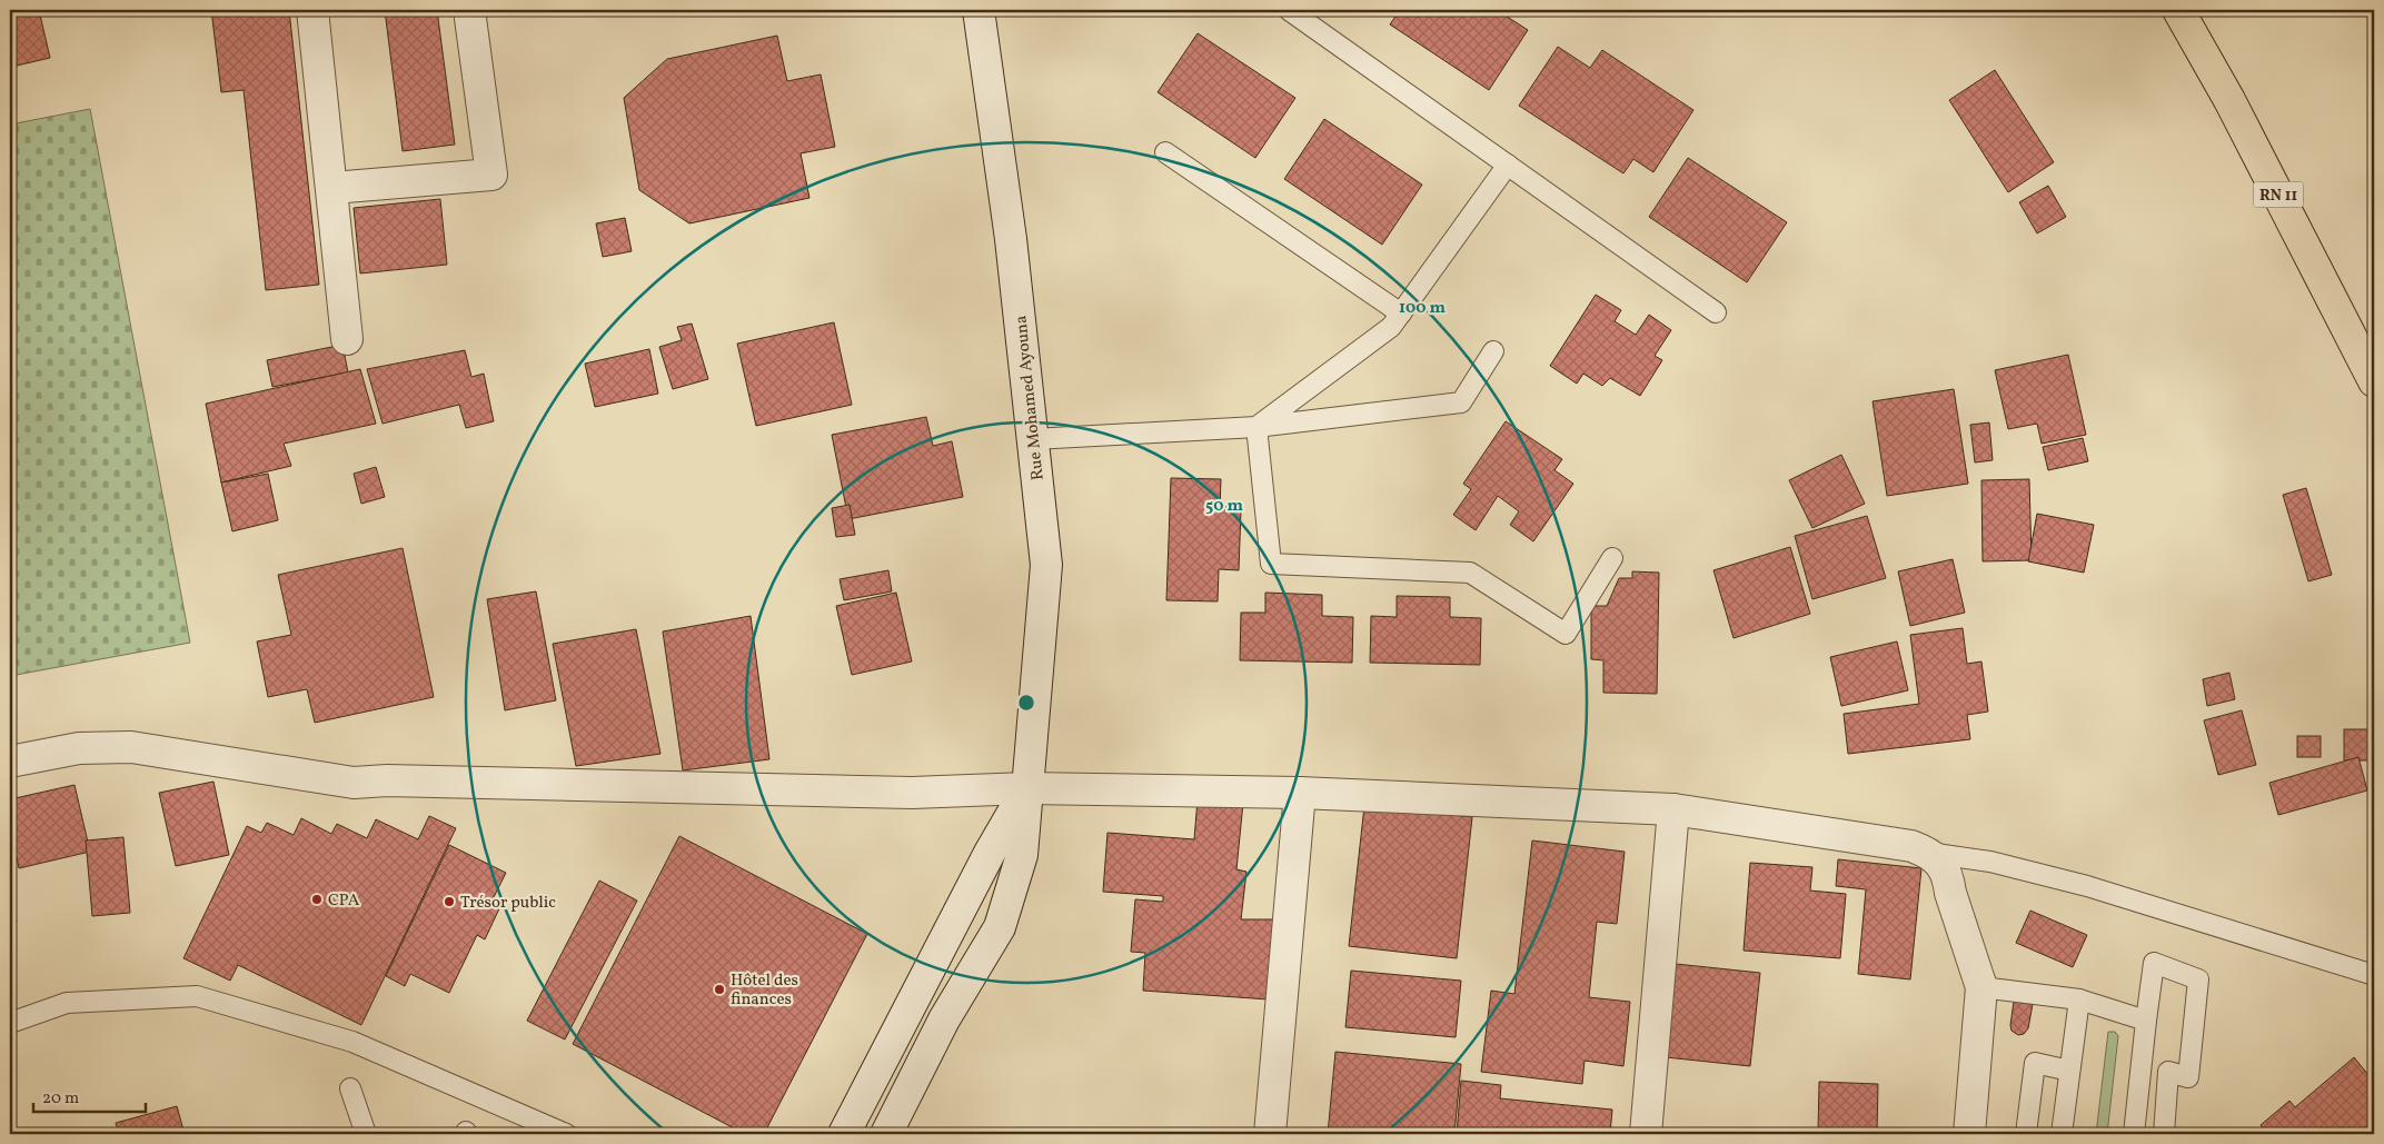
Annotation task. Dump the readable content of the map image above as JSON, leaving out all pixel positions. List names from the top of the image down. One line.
{"streets":{"main road":["RN 11"],"street":["Rue Mohamed Ayouna"]},"places":["CPA","Trésor public","Hôtel des finances"],"scale_bar":"20 m","rings":["100 m","50 m"]}
